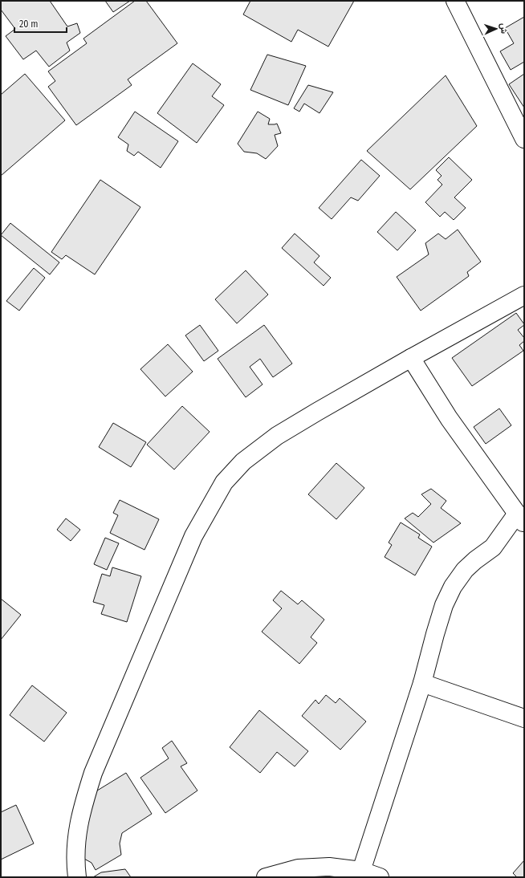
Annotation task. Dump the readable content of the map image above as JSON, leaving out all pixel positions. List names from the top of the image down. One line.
{"scale_bar":"20 m","north":"right"}
